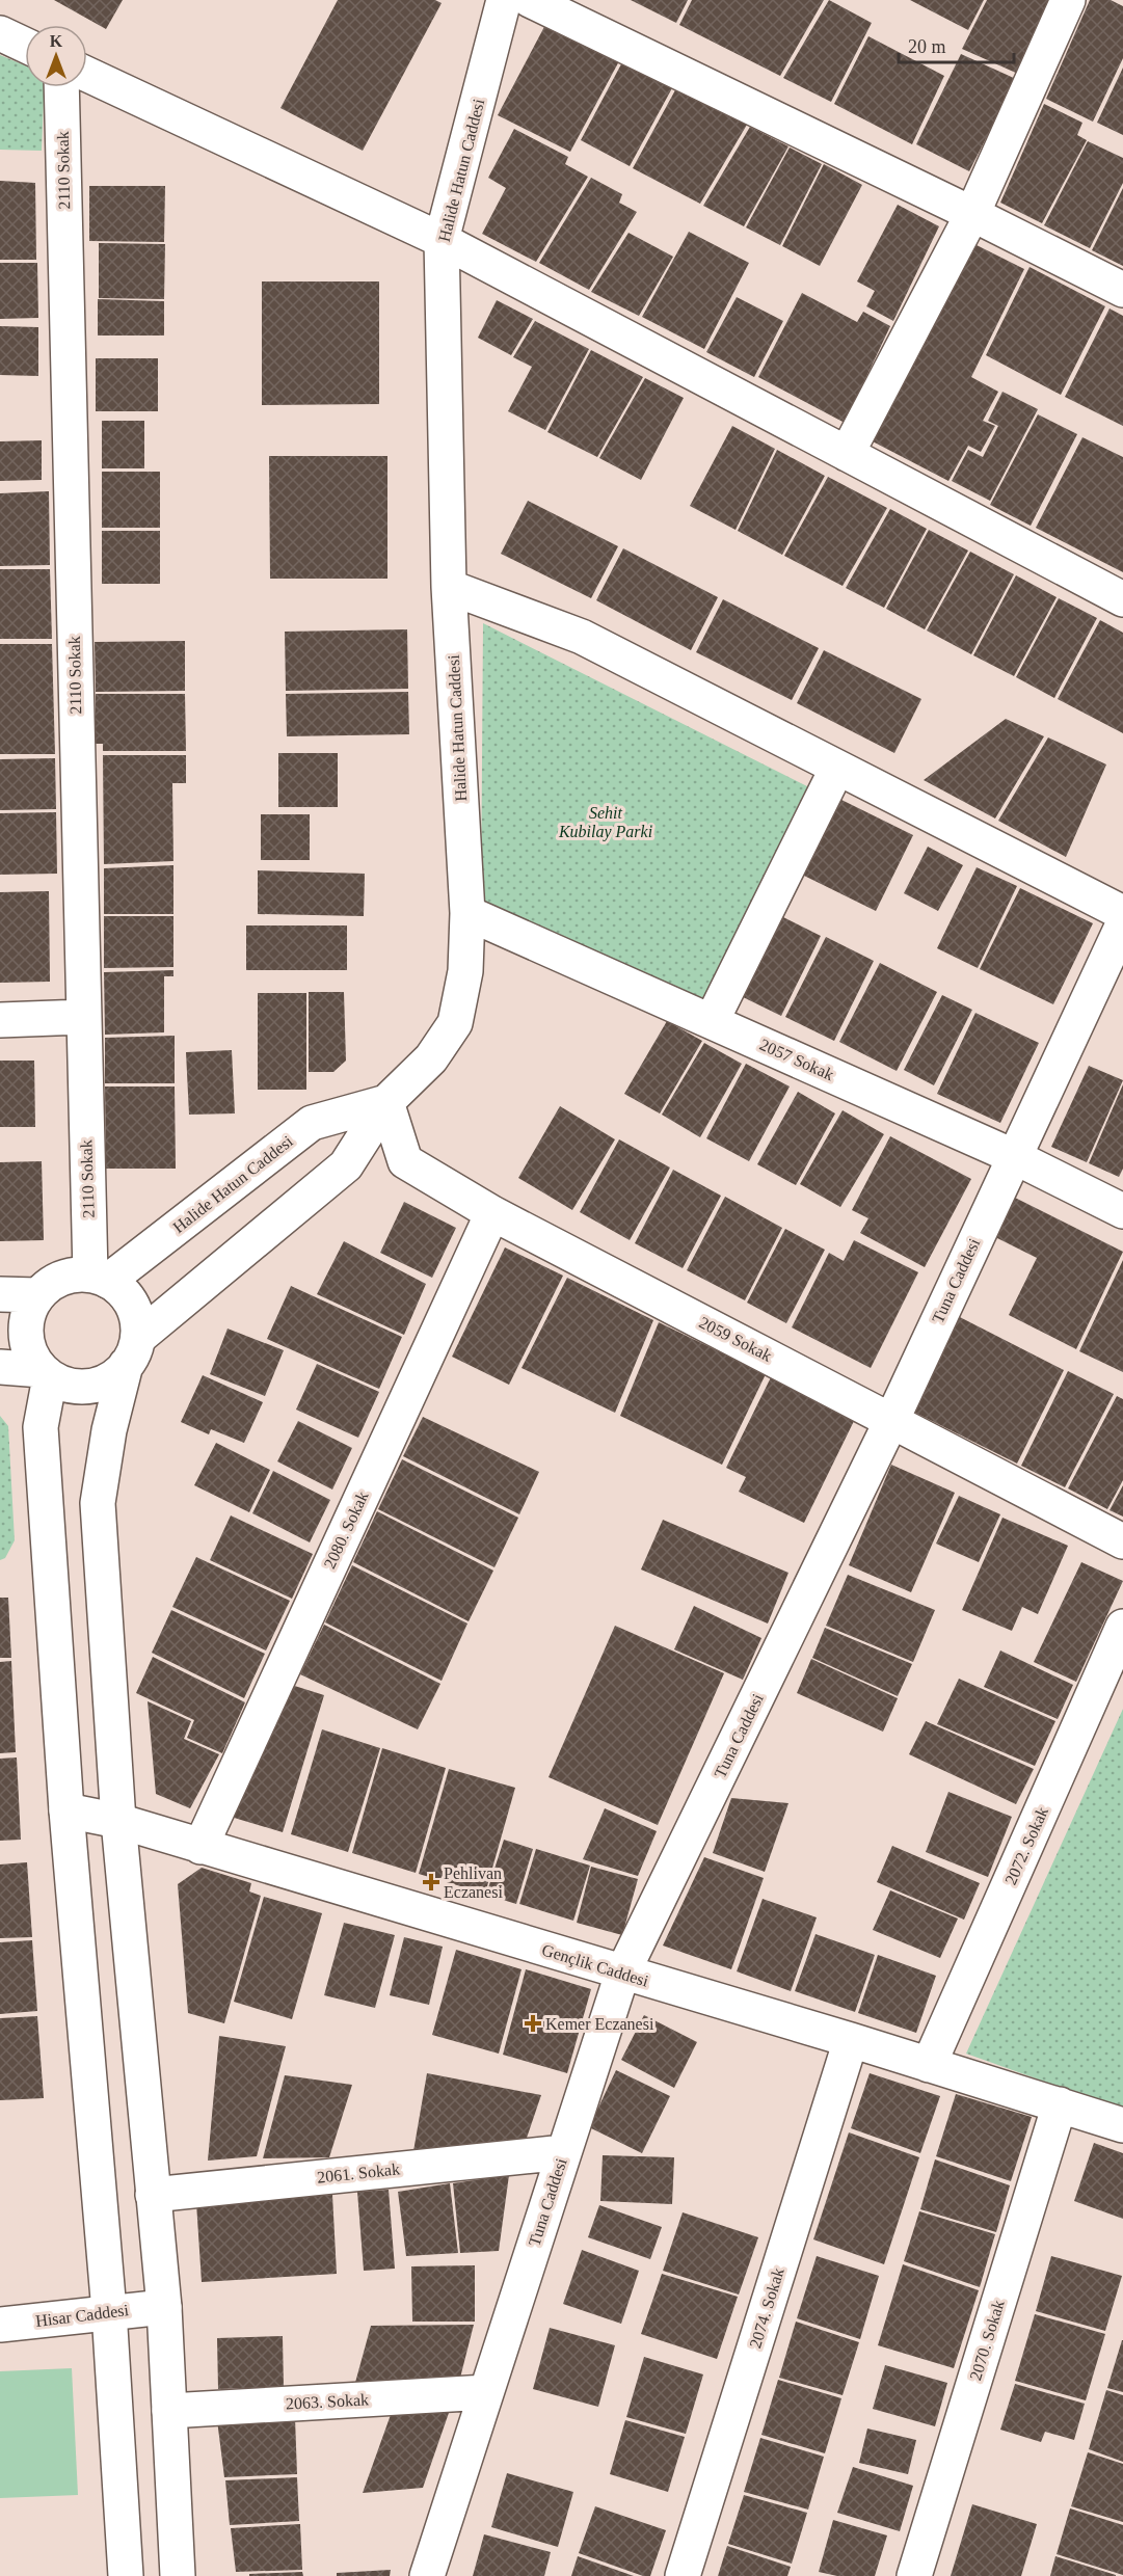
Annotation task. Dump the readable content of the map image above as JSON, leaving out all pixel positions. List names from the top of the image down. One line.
{"streets":{"street":["2110 Sokak","Halide Hatun Caddesi","2057 Sokak","Tuna Caddesi","2059 Sokak","2080. Sokak","2072. Sokak","Gençlik Caddesi","2061. Sokak","2074. Sokak","Hisar Caddesi","2070. Sokak","2063. Sokak"]},"crossings":[["2110 Sokak","Halide Hatun Caddesi"],["Halide Hatun Caddesi","2057 Sokak"],["Halide Hatun Caddesi","2059 Sokak"],["2057 Sokak","Tuna Caddesi"],["Tuna Caddesi","2059 Sokak"],["Tuna Caddesi","Gençlik Caddesi"],["Tuna Caddesi","2061. Sokak"],["Tuna Caddesi","2063. Sokak"],["2059 Sokak","2080. Sokak"],["2080. Sokak","Gençlik Caddesi"],["2072. Sokak","Gençlik Caddesi"],["Gençlik Caddesi","2074. Sokak"],["Gençlik Caddesi","2070. Sokak"]],"parks":["Sehit Kubilay Parki"],"places":{"health":["Pehlivan Eczanesi","Kemer Eczanesi"]},"scale_bar":"20 m","north":"top"}
